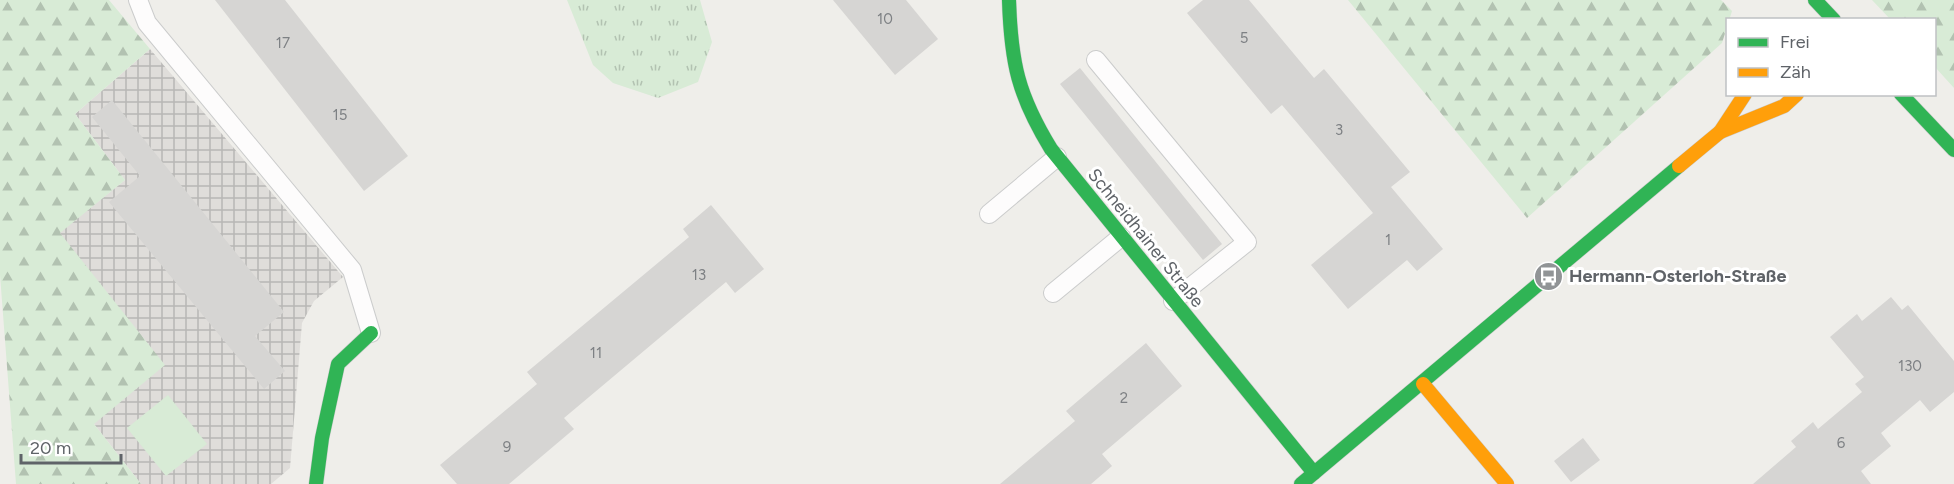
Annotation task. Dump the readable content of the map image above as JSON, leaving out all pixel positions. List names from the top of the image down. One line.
{"streets":{"street":["Schneidhainer Straße"]},"places":{"bus stop":["Hermann-Osterloh-Straße"]},"house_numbers":["10","5","17","15","3","1","13","11","130","2","6","9"],"legend":["Frei","Zäh"],"scale_bar":"20 m"}
